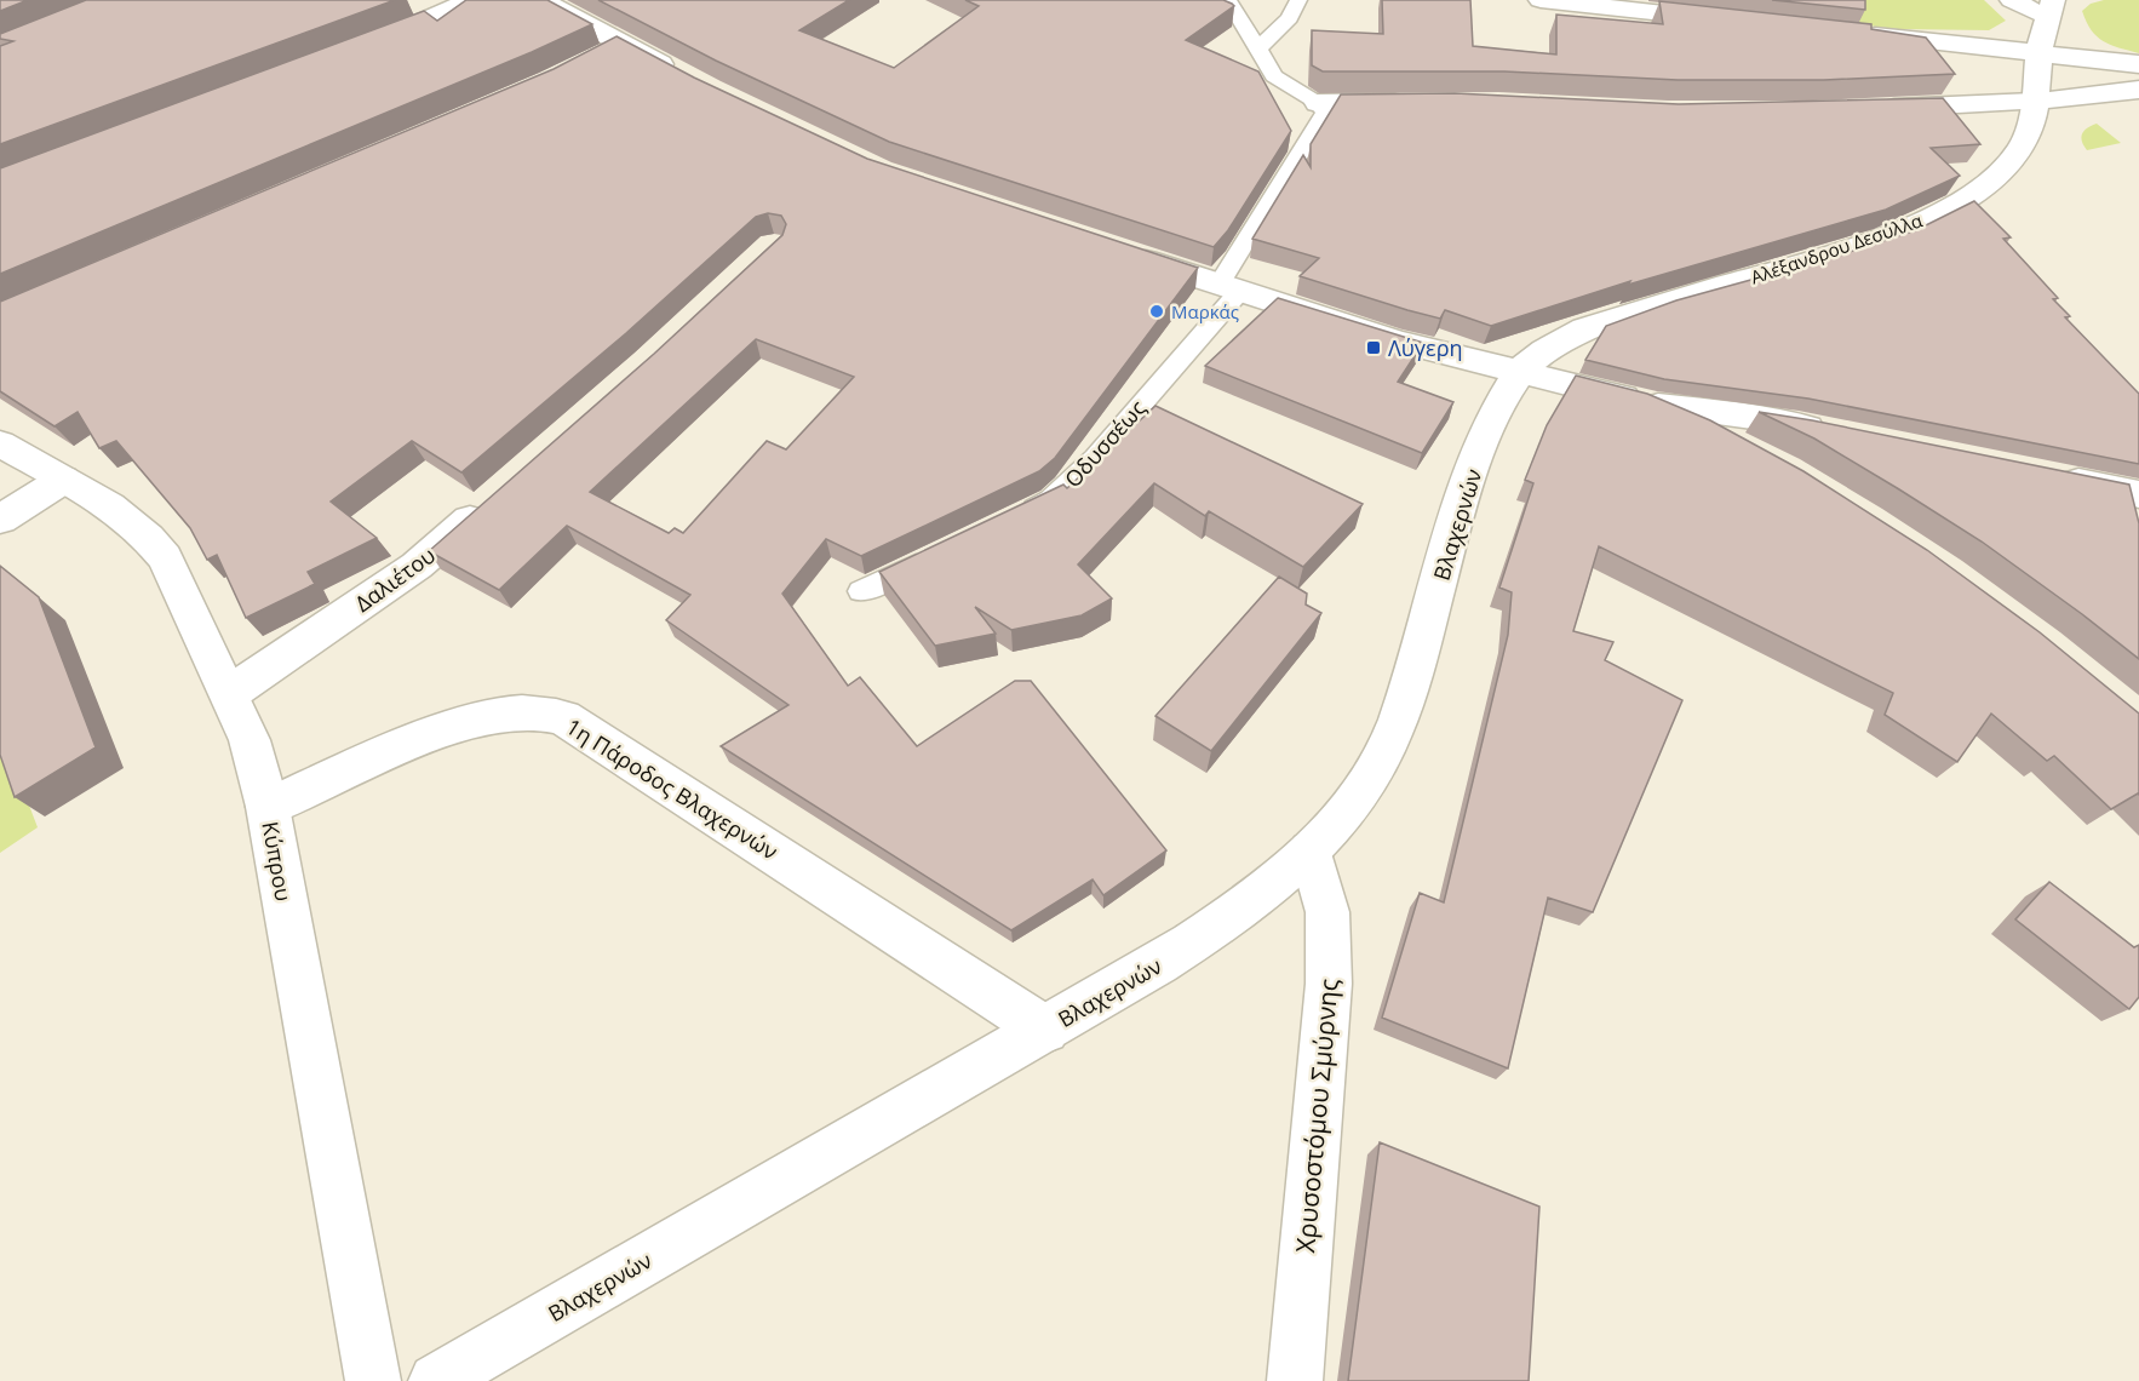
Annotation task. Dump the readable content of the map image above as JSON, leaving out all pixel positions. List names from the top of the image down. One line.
{"streets":{"street":["Αλέξανδρου Δεσύλλα","Βλαχερνών","Δαλιέτου","1η Πάροδος Βλαχερνών","Κύπρου","Χρυσοστόμου Σμύρνης"],"lane":["Οδυσσέως"]},"crossings":[["Αλέξανδρου Δεσύλλα","Βλαχερνών"],["Βλαχερνών","1η Πάροδος Βλαχερνών"],["Βλαχερνών","Χρυσοστόμου Σμύρνης"],["Δαλιέτου","Κύπρου"],["1η Πάροδος Βλαχερνών","Κύπρου"]],"places":{"other":["Μαρκάς"],"transit":["Λύγερη"]}}
